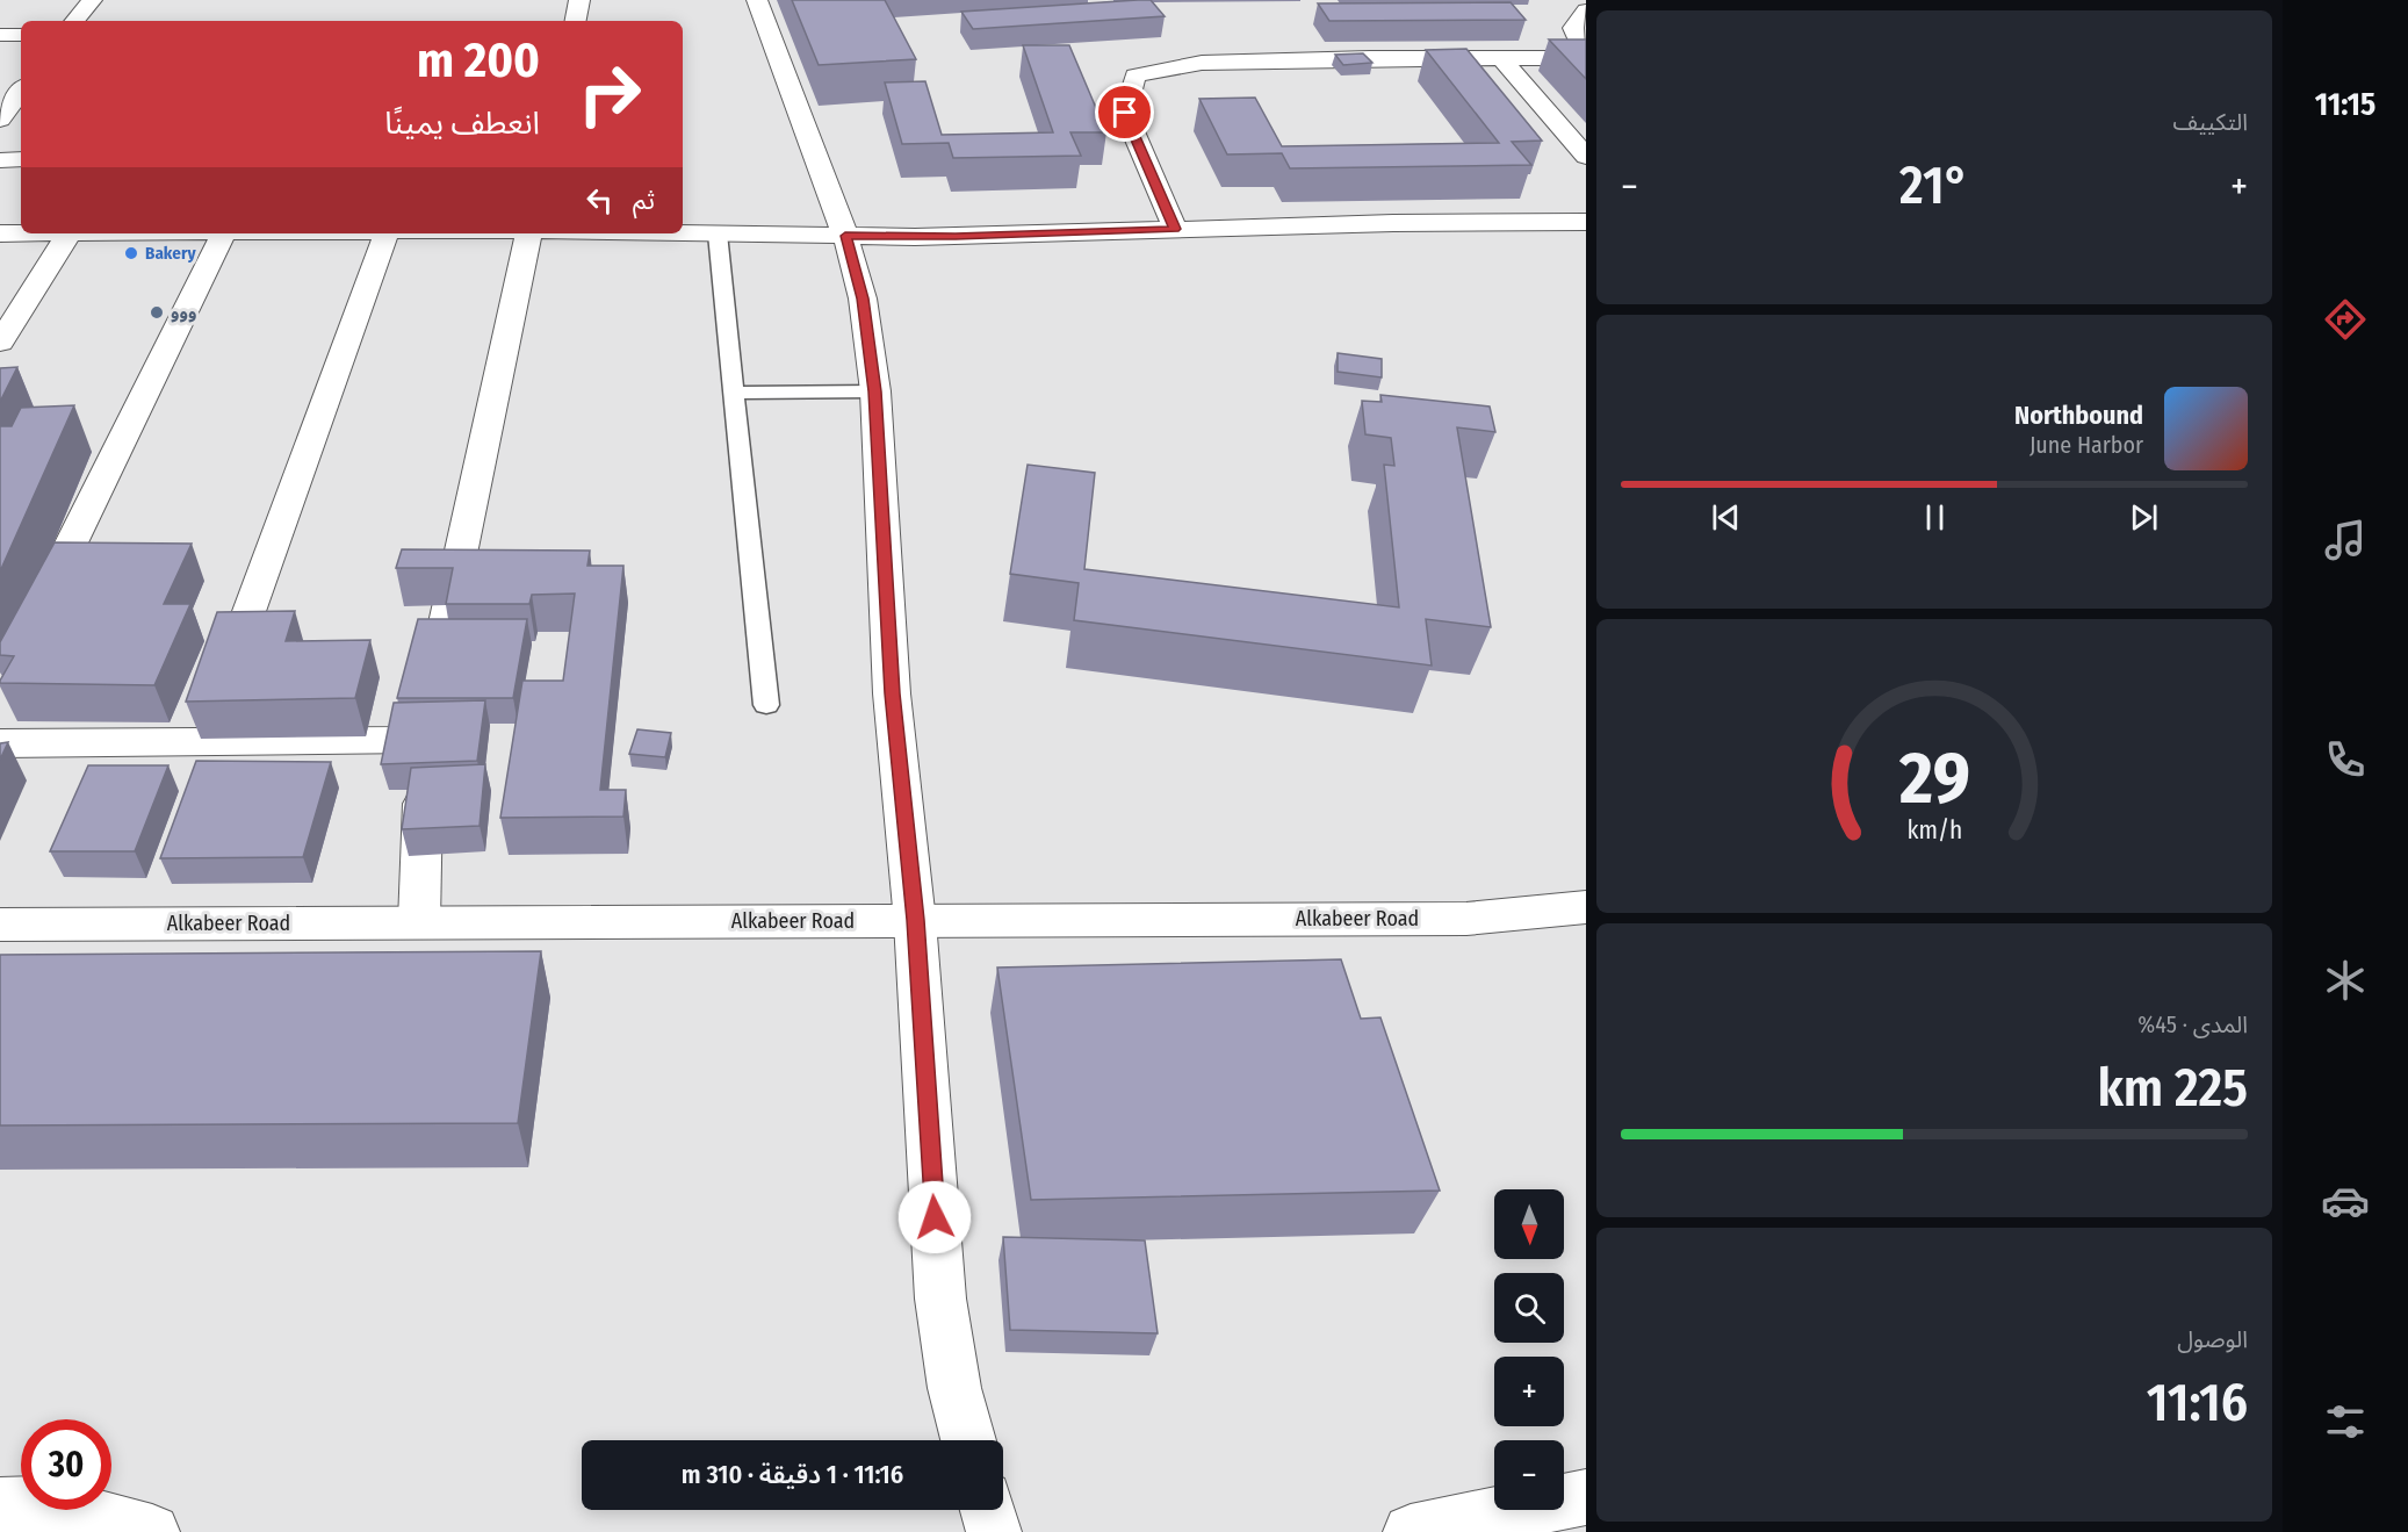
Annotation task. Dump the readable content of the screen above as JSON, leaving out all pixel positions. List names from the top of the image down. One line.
{"streets":{"street":["Alkabeer Road"]},"places":["Bakery","ووو"],"north":"bottom","page":{"tabs":"11:15","tile":["التكييف",["المدى · 45%","225 km"],["الوصول","11:16"]],"turn":["200 m","انعطف يمينًا"],"heat":["−","21°","+"],"then":"ثم","song":["Northbound","June Harbor"],"map_buttons":["+","−"],"limit":"30","trip":"11:16 · 1 دقيقة · 310 m","gauge":["29","km/h"]}}
